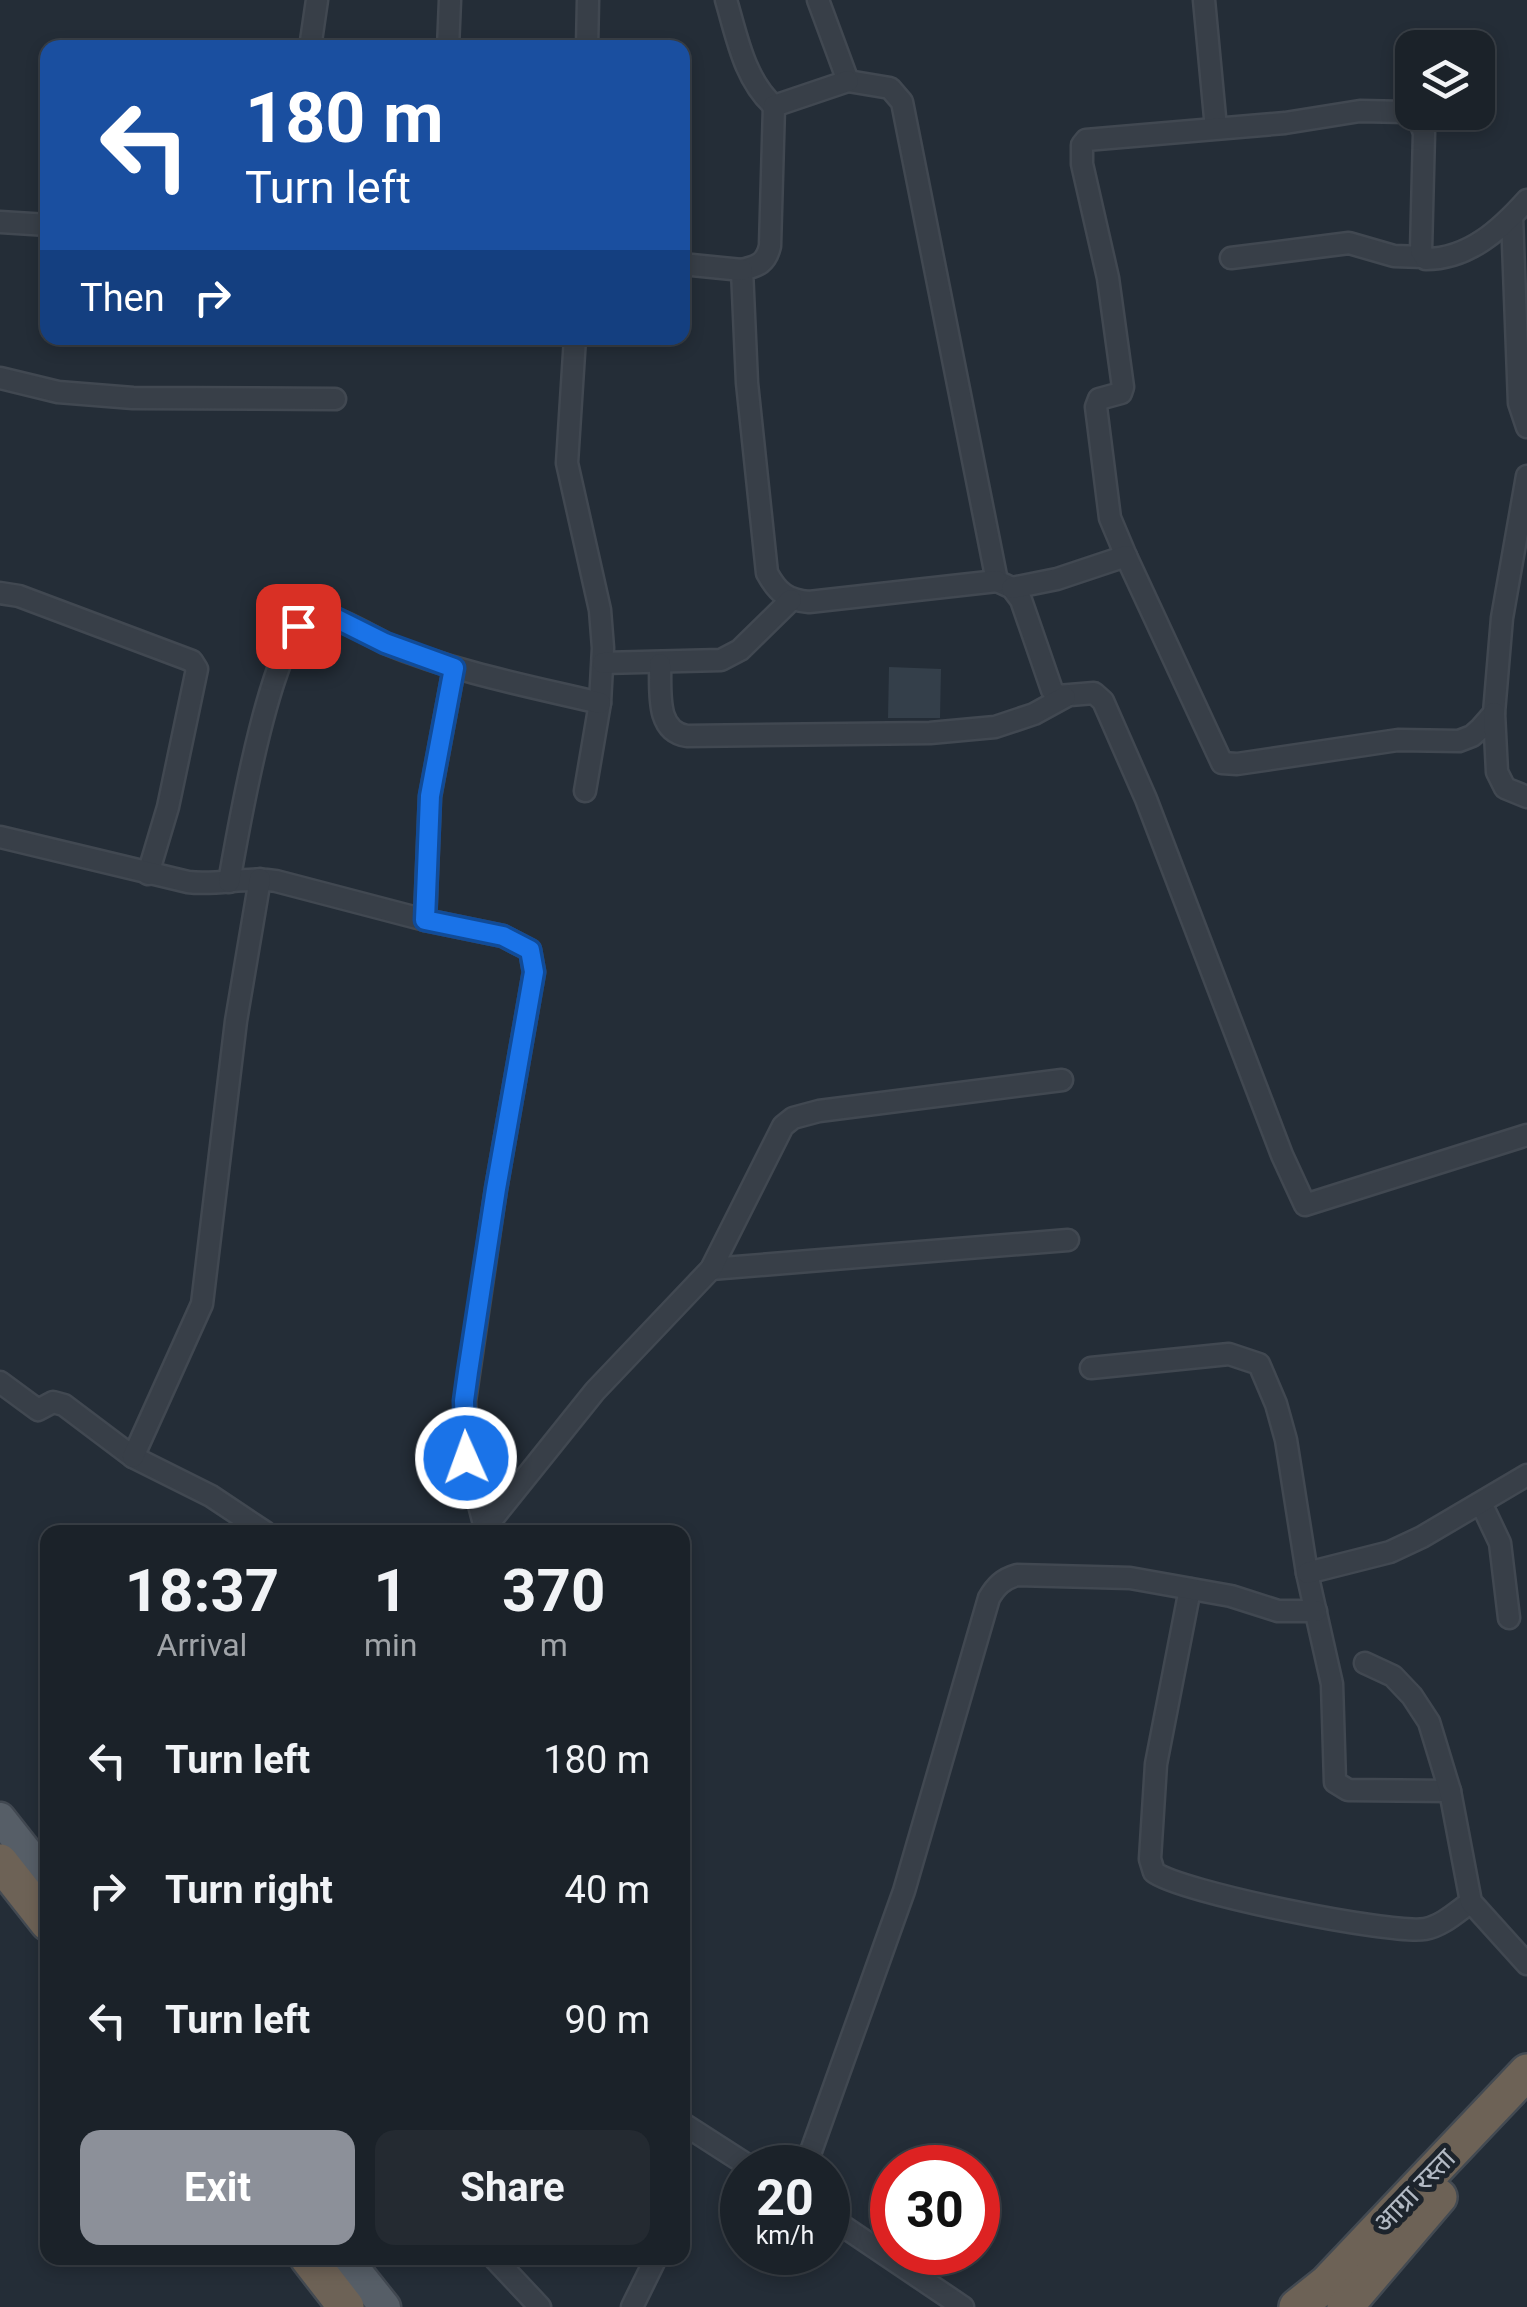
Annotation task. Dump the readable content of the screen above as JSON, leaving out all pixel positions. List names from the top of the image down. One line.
{"streets":{"highway":["आग्रा रस्ता"]},"page":{"turn":["180 m","Turn left"],"then":"Then","eta":["18:37","Arrival","1","min","370","m"],"list":[{"name":"Turn left","value":"180 m"},{"name":"Turn right","value":"40 m"},{"name":"Turn left","value":"90 m"}],"buttons":["Exit","Share"],"speed":"20 km/h","limit":"30"}}
